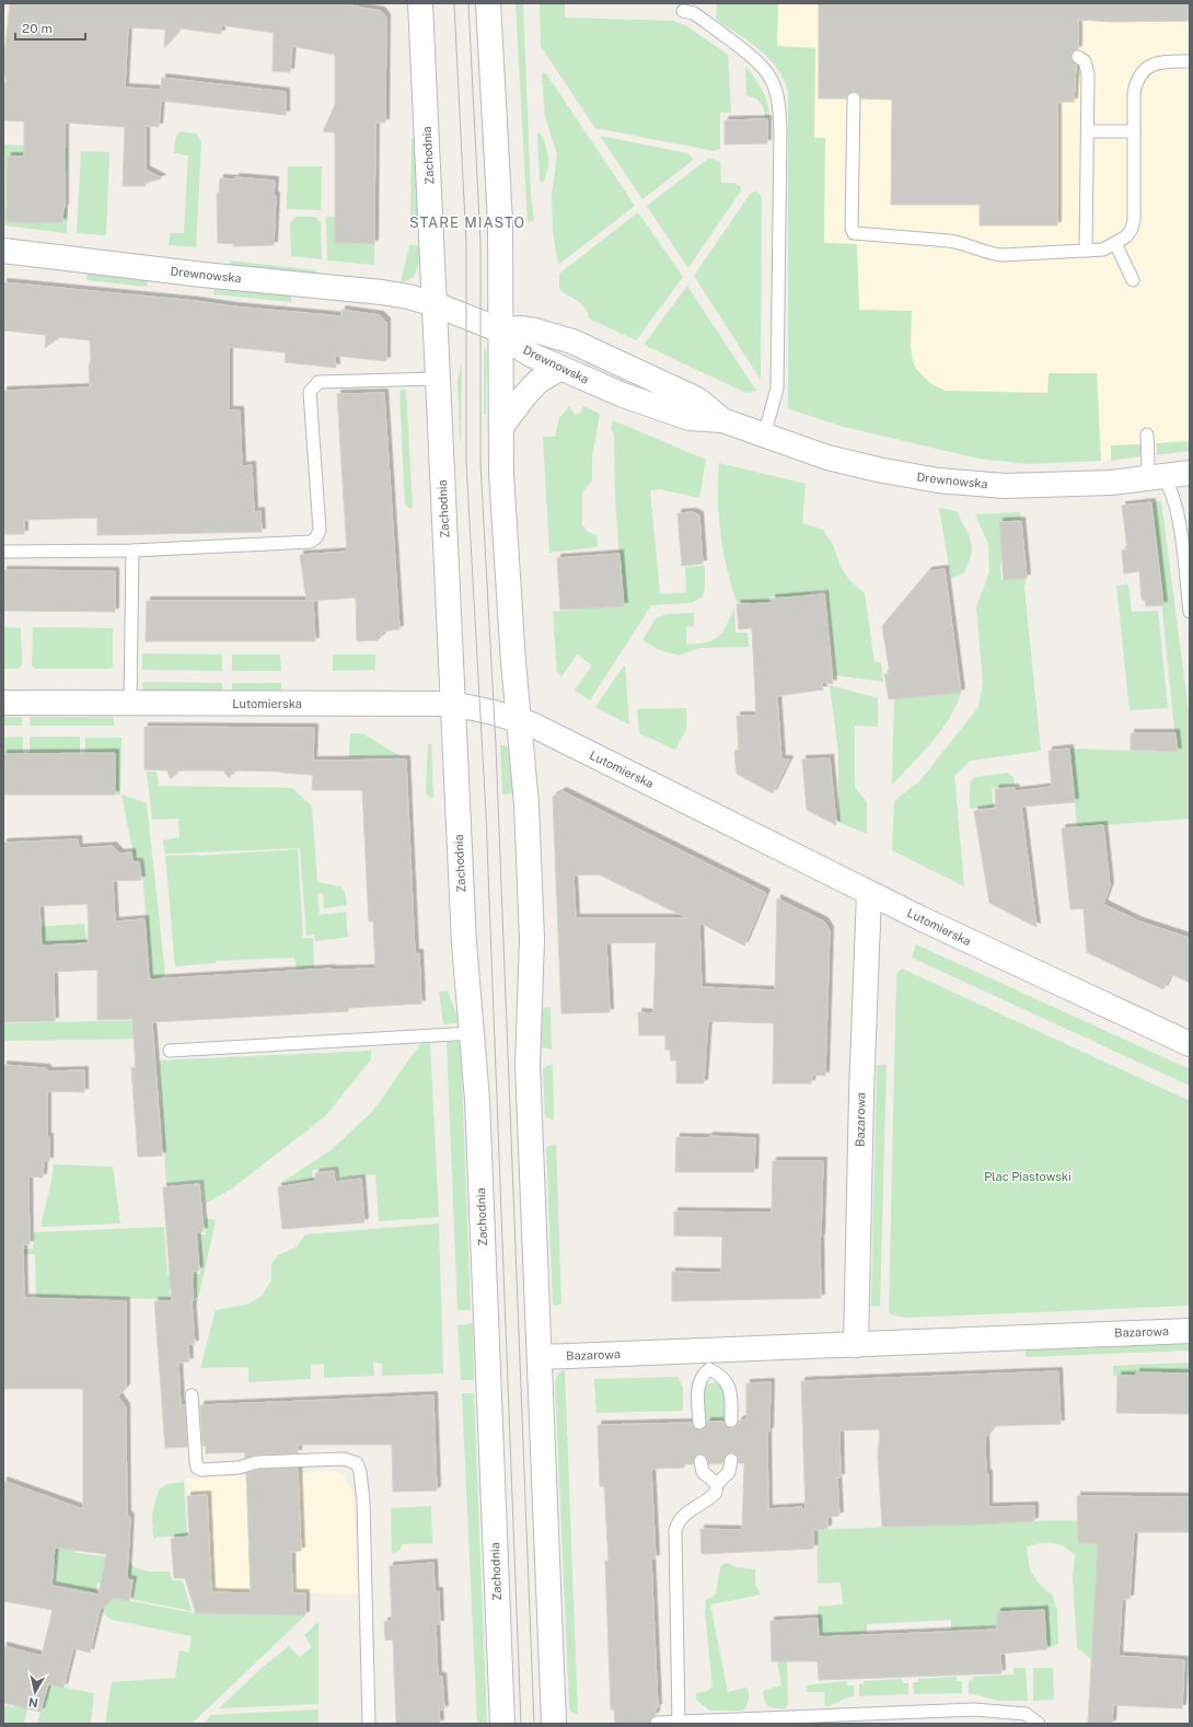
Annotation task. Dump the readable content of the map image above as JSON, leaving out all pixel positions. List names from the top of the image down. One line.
{"streets":{"main road":["Zachodnia","Drewnowska","Lutomierska","Bazarowa"]},"crossings":[["Zachodnia","Drewnowska"],["Zachodnia","Lutomierska"],["Lutomierska","Bazarowa"]],"districts":["STARE MIASTO"],"parks":["Plac Piastowski"],"scale_bar":"20 m","north":"bottom"}
